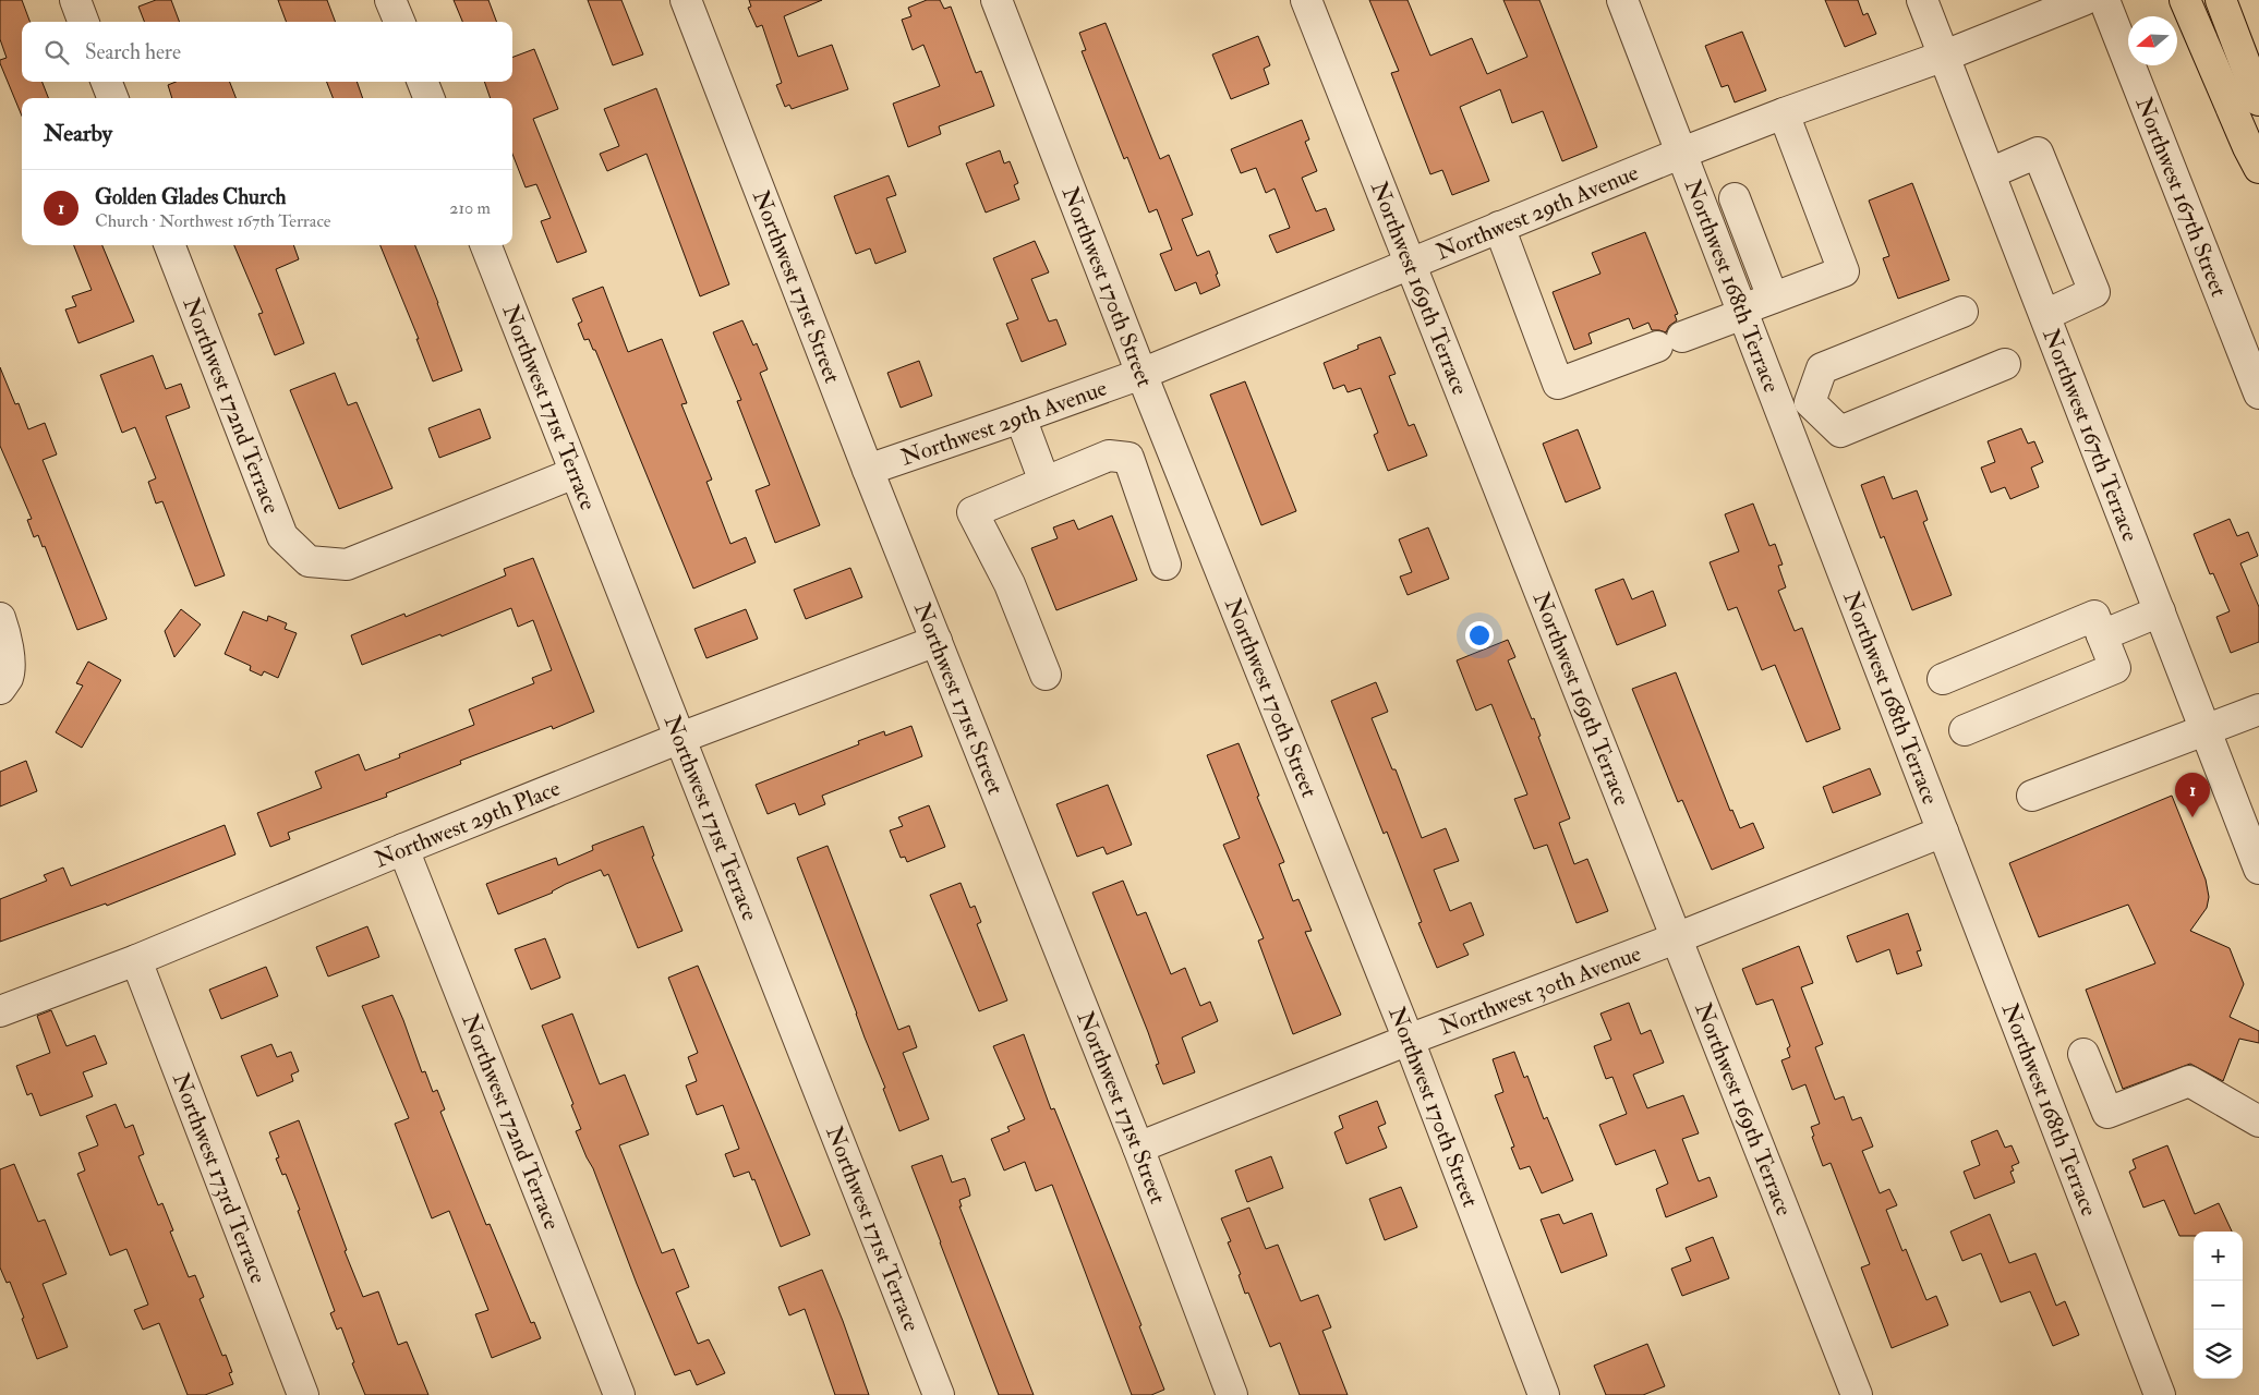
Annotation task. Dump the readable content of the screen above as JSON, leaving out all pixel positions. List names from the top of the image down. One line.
{"streets":{"street":["Northwest 167th Street","Northwest 29th Avenue","Northwest 168th Terrace","Northwest 171st Street","Northwest 170th Street","Northwest 169th Terrace","Northwest 172nd Terrace","Northwest 171st Terrace","Northwest 167th Terrace","Northwest 29th Place","Northwest 30th Avenue","Northwest 173rd Terrace"]},"crossings":[["Northwest 29th Avenue","Northwest 168th Terrace"],["Northwest 29th Avenue","Northwest 171st Street"],["Northwest 29th Avenue","Northwest 170th Street"],["Northwest 29th Avenue","Northwest 169th Terrace"],["Northwest 29th Avenue","Northwest 167th Terrace"],["Northwest 168th Terrace","Northwest 30th Avenue"],["Northwest 171st Street","Northwest 29th Place"],["Northwest 171st Street","Northwest 30th Avenue"],["Northwest 170th Street","Northwest 30th Avenue"],["Northwest 169th Terrace","Northwest 30th Avenue"],["Northwest 172nd Terrace","Northwest 171st Terrace"],["Northwest 172nd Terrace","Northwest 29th Place"],["Northwest 171st Terrace","Northwest 29th Place"],["Northwest 29th Place","Northwest 173rd Terrace"]],"north":"left","page":{"search":"Search here","heading":"Nearby","list":[{"mark":"1","name":"Golden Glades Church","note":"Church · Northwest 167th Terrace","value":"210 m"}],"pins":"1","map_buttons":["+","−"]}}
